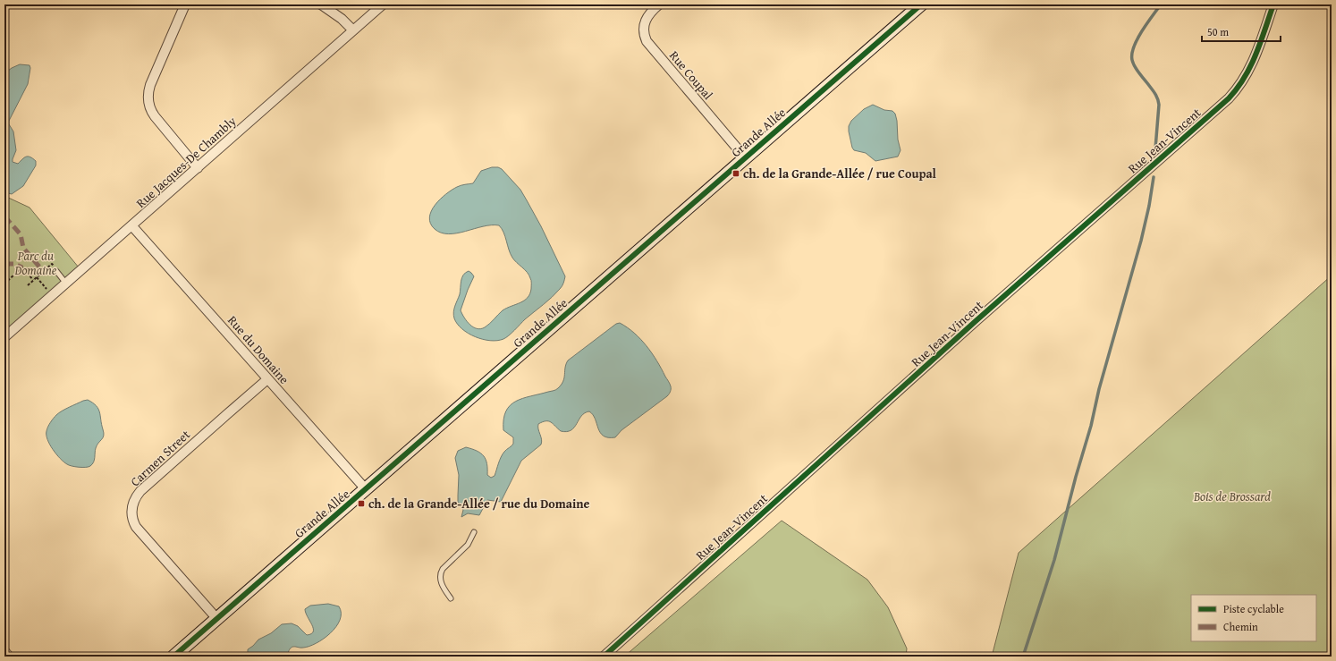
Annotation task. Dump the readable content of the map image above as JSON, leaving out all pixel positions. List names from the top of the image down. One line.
{"streets":{"street":["Rue Coupal","Grande Allée","Rue Jean-Vincent","Rue Jacques-De Chambly","Rue du Domaine","Carmen Street"]},"crossings":[["Rue Coupal","Grande Allée"],["Grande Allée","Rue du Domaine"],["Grande Allée","Carmen Street"],["Rue Jacques-De Chambly","Rue du Domaine"],["Rue du Domaine","Carmen Street"]],"parks":["Parc du Domaine","Bois de Brossard"],"places":{"transit":["ch. de la Grande-Allée / rue Coupal","ch. de la Grande-Allée / rue du Domaine"]},"legend":["Piste cyclable","Chemin"],"scale_bar":"50 m"}
